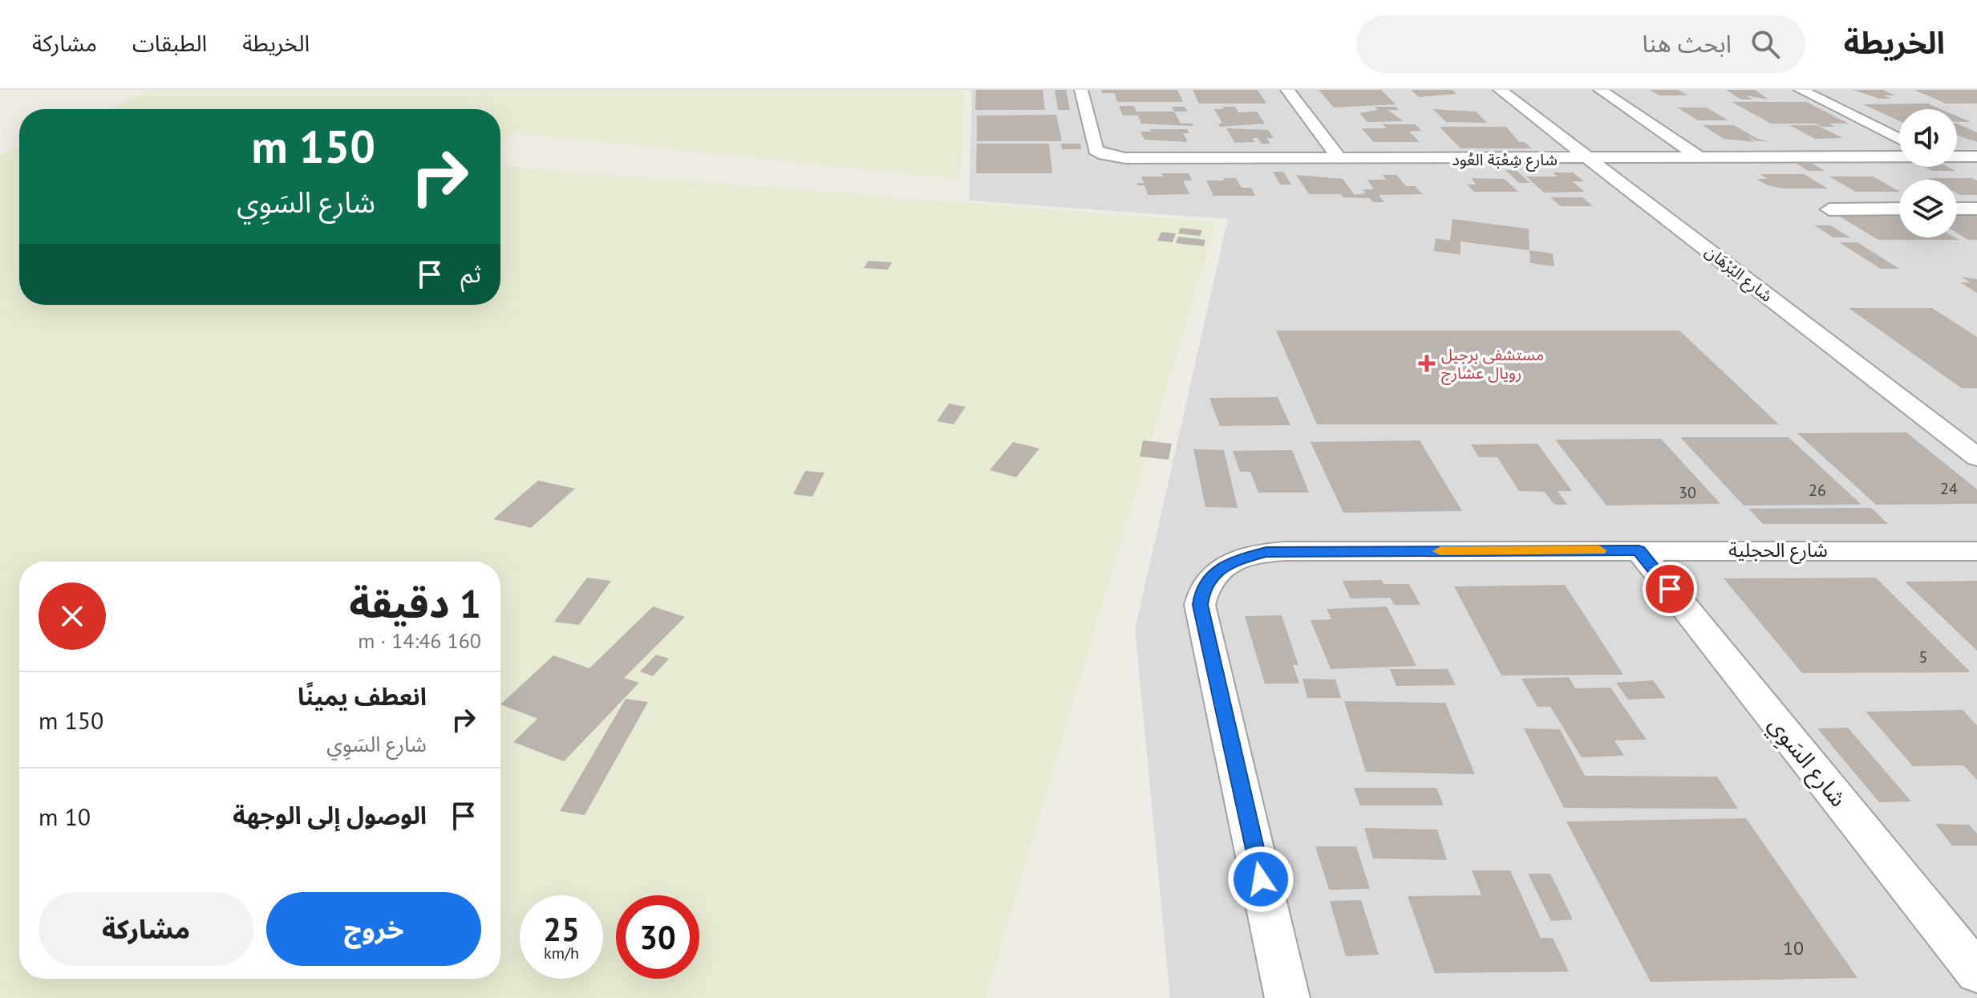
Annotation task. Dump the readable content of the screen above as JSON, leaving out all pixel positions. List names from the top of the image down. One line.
{"streets":{"street":["شارع شِعْبَة العُود","شارع البُرْهَان","شارع الحجلية","شارع السَوِي"]},"crossings":[["شارع شِعْبَة العُود","شارع البُرْهَان"],["شارع الحجلية","شارع السَوِي"]],"places":{"health":["مستشفى برجيل رويال عشارج"]},"house_numbers":["24","26","30","5","10"],"page":{"header":"الخريطة","search":"ابحث هنا","nav":["الخريطة","الطبقات","مشاركة"],"turn":["150 m","شارع السَوِي"],"then":"ثم","heading":["1 دقيقة","160 m · 14:46"],"list":[{"name":"انعطف يمينًا","note":"شارع السَوِي","value":"150 m"},{"name":"الوصول إلى الوجهة","value":"10 m"}],"buttons":["خروج","مشاركة"],"speed":"25 km/h","limit":"30"}}
